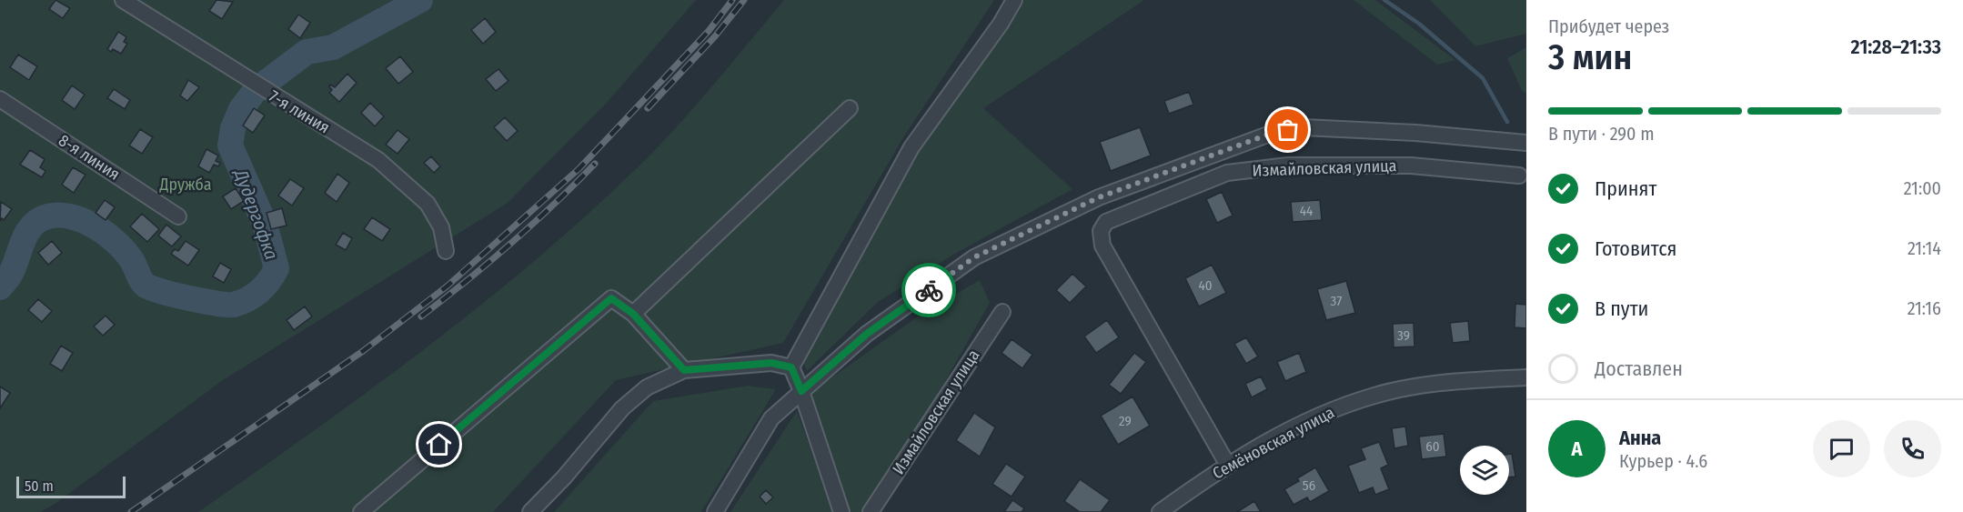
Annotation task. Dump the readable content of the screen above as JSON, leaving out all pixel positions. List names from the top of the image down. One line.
{"streets":{"street":["7-я линия","8-я линия","Измайловская улица","Семёновская улица"]},"crossings":[["Измайловская улица","Семёновская улица"]],"water":["Дудергофка"],"parks":["Дружба"],"house_numbers":["44","40","37","39","29","60","56"],"scale_bar":"50 m","page":{"heading":["3 мин","Прибудет через","21:28–21:33"],"panel":["Анна","Курьер · 4.6"],"bar":"В пути · 290 m","list":[["Принят","21:00"],["Готовится","21:14"],["В пути","21:16"],"Доставлен"],"round":"А","scale":"50 m"}}
